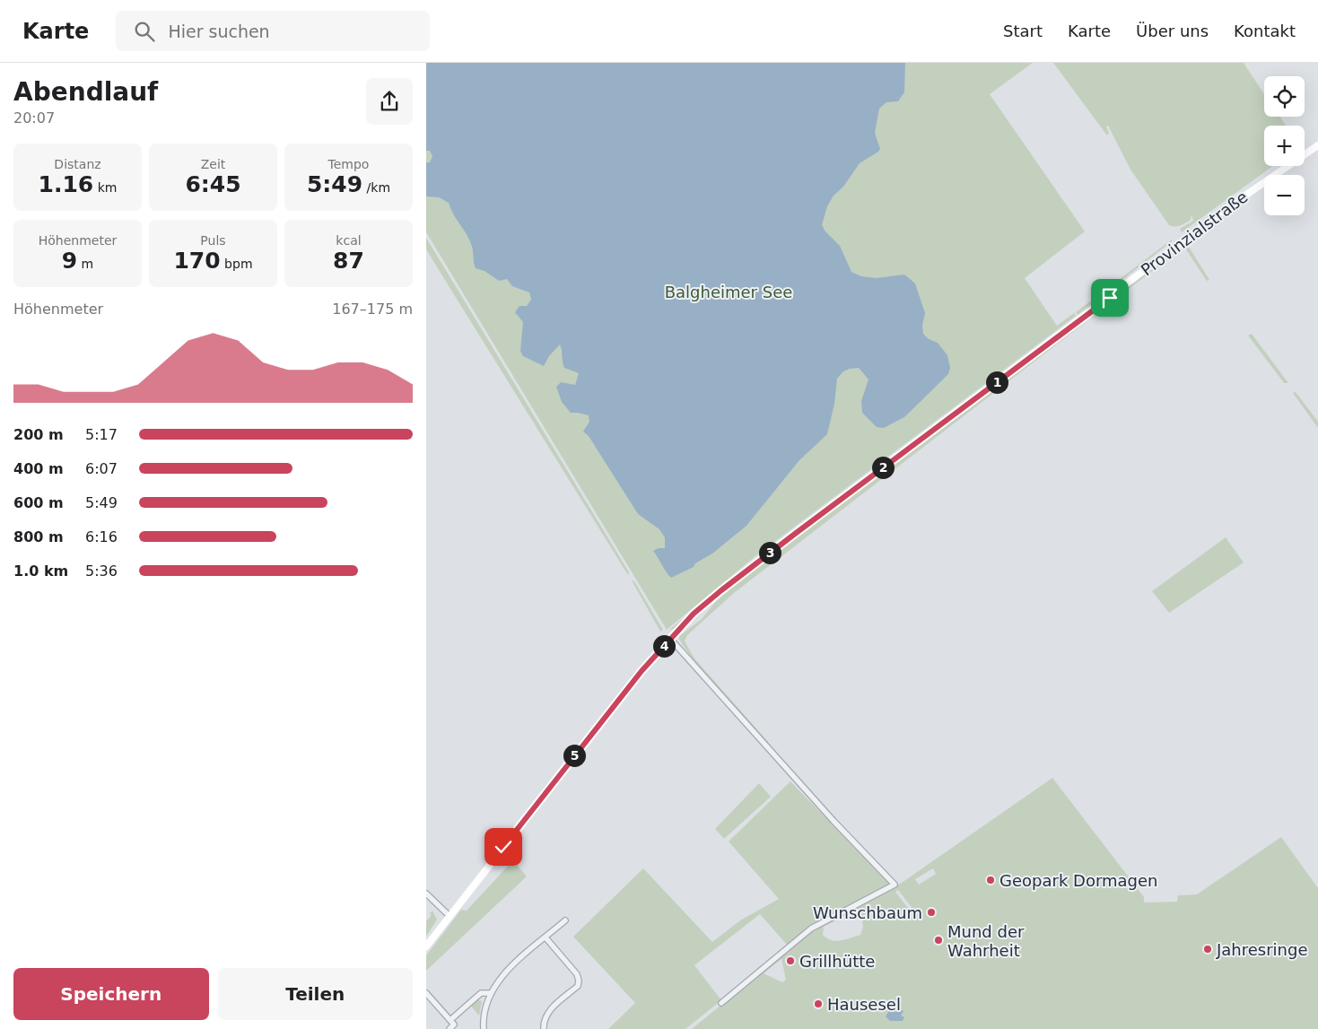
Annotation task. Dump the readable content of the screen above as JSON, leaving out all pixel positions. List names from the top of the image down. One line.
{"streets":{"main road":["Provinzialstraße"]},"parks":["Balgheimer See"],"places":["Geopark Dormagen","Wunschbaum","Mund der Wahrheit","Jahresringe","Grillhütte","Hausesel"],"page":{"header":"Karte","search":"Hier suchen","nav":["Start","Karte","Über uns","Kontakt"],"heading":["Abendlauf","20:07"],"map_buttons":["+","−"],"stats":[["Distanz","1.16 km"],["Zeit","6:45"],["Tempo","5:49 /km"],["Höhenmeter","9 m"],["Puls","170 bpm"],["kcal","87"]],"chart":["Höhenmeter","167–175 m"],"pins":["1","2","3","4","5"],"list":[{"name":"200 m","note":"5:17"},{"name":"400 m","note":"6:07"},{"name":"600 m","note":"5:49"},{"name":"800 m","note":"6:16"},{"name":"1.0 km","note":"5:36"}],"buttons":["Speichern","Teilen"]}}
